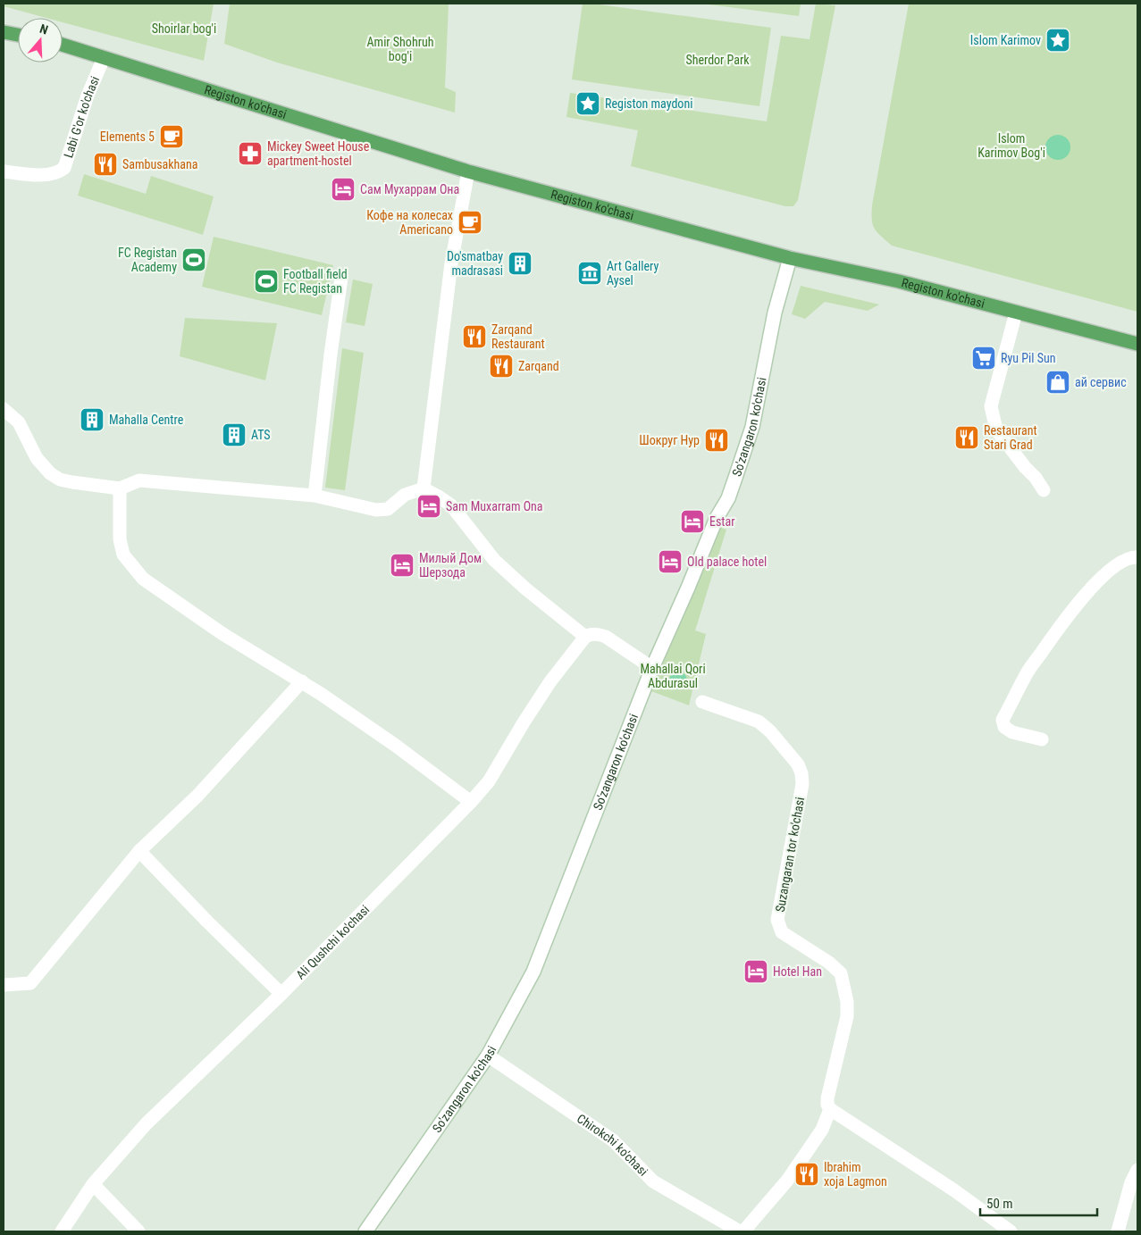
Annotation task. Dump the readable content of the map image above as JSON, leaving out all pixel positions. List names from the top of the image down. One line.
{"streets":{"main road":["Registon ko'chasi"],"street":["Labi G'or ko'chasi","So'zangaron ko'chasi","Suzangaran tor ko'chasi","Ali Qushchi ko'chasi","Chirokchi ko'chasi"]},"crossings":[["Registon ko'chasi","Labi G'or ko'chasi"],["Registon ko'chasi","So'zangaron ko'chasi"],["So'zangaron ko'chasi","Chirokchi ko'chasi"]],"parks":["Shoirlar bog'i","Amir Shohruh bog'i","Sherdor Park","Islom Karimov Bog'i","Mahallai Qori Abdurasul"],"places":{"place":["Islom Karimov","Registon maydoni"],"cafe":["Elements 5","Кофе на колесах Americano"],"pharmacy":["Mickey Sweet House apartment-hostel"],"restaurant":["Sambusakhana","Zarqand Restaurant","Zarqand","Restaurant Stari Grad","Шокруг Нур","Ibrahim xoja Lagmon"],"hotel":["Сам Мухаррам Она","Sam Muxarram Ona","Estar","Old palace hotel","Милый Дом Шерзода","Hotel Han"],"sports":["FC Registan Academy","Football field FC Registan"],"building":["Do'smatbay madrasasi","Mahalla Centre","ATS"],"museum":["Art Gallery Aysel"],"supermarket":["Ryu Pil Sun"],"shop":["ай сервис"]},"scale_bar":"50 m","north":"top"}
